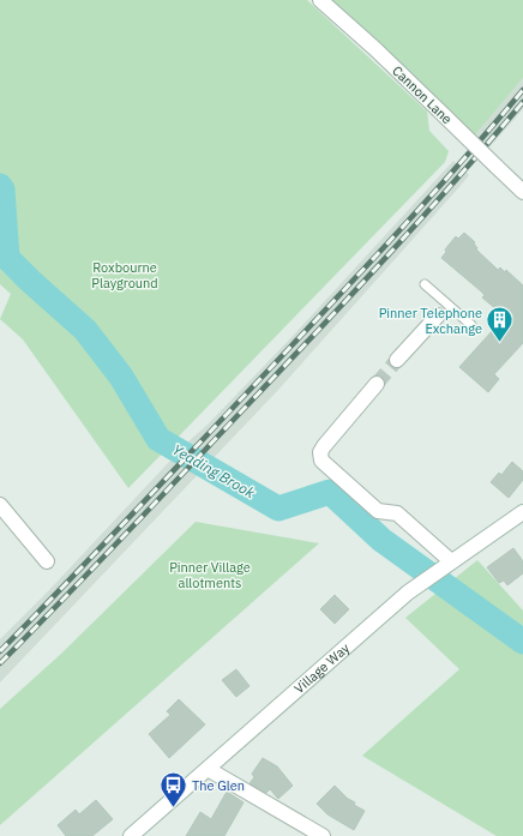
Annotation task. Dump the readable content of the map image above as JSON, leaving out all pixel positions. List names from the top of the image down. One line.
{"streets":{"street":["Cannon Lane","Village Way"]},"water":["Yeading Brook"],"parks":["Roxbourne Playground","Pinner Village allotments"],"places":{"building":["Pinner Telephone Exchange"],"bus stop":["The Glen"]}}
